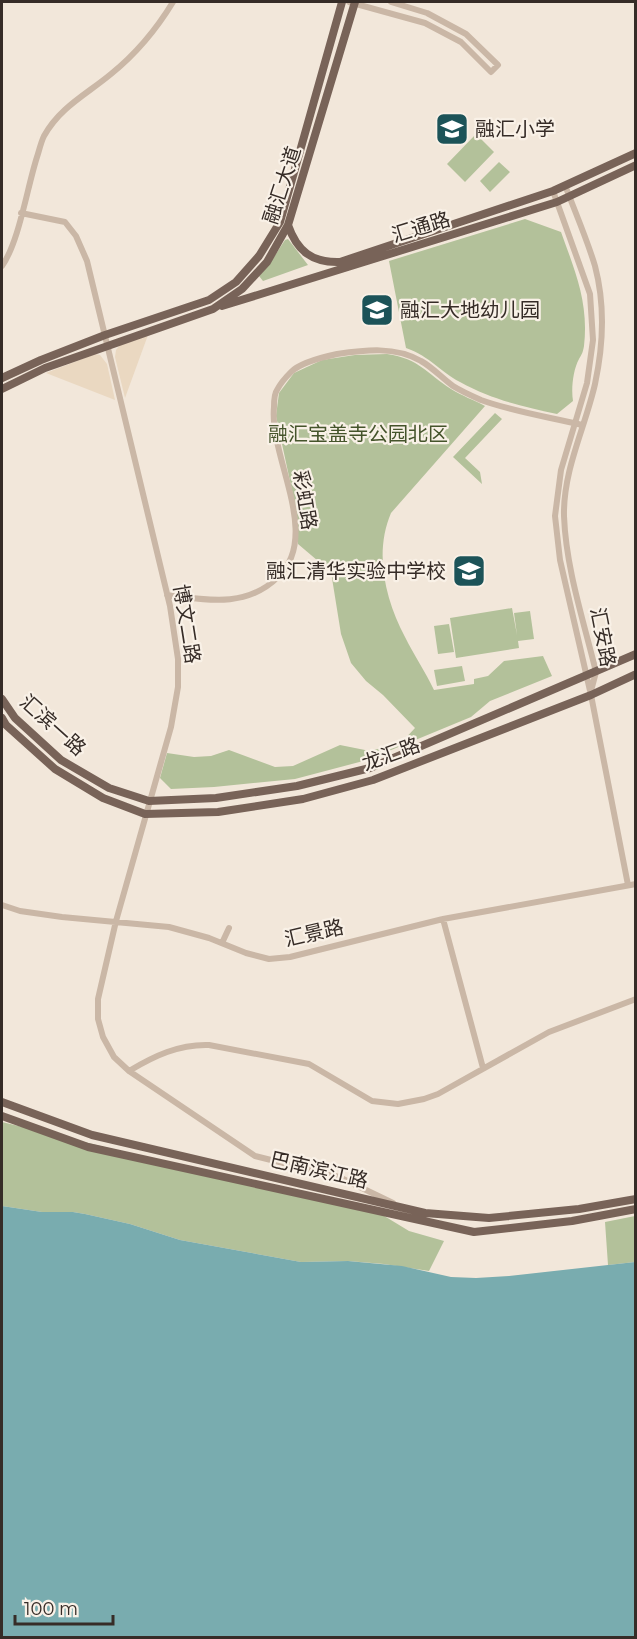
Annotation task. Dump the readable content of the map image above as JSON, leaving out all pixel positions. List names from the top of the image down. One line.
{"streets":{"main road":["融汇大道","汇通路","汇滨一路","龙汇路","巴南滨江路"],"street":["彩虹路","博文二路","汇安路","汇景路"]},"crossings":[["融汇大道","汇通路"],["融汇大道","博文二路"],["汇通路","汇安路"],["彩虹路","博文二路"],["彩虹路","汇安路"],["博文二路","汇滨一路"],["博文二路","龙汇路"],["博文二路","汇景路"],["博文二路","巴南滨江路"],["汇安路","龙汇路"],["汇滨一路","龙汇路"]],"parks":["融汇宝盖寺公园北区"],"places":{"school or university":["融汇小学","融汇大地幼儿园","融汇清华实验中学校"]},"scale_bar":"100 m"}
